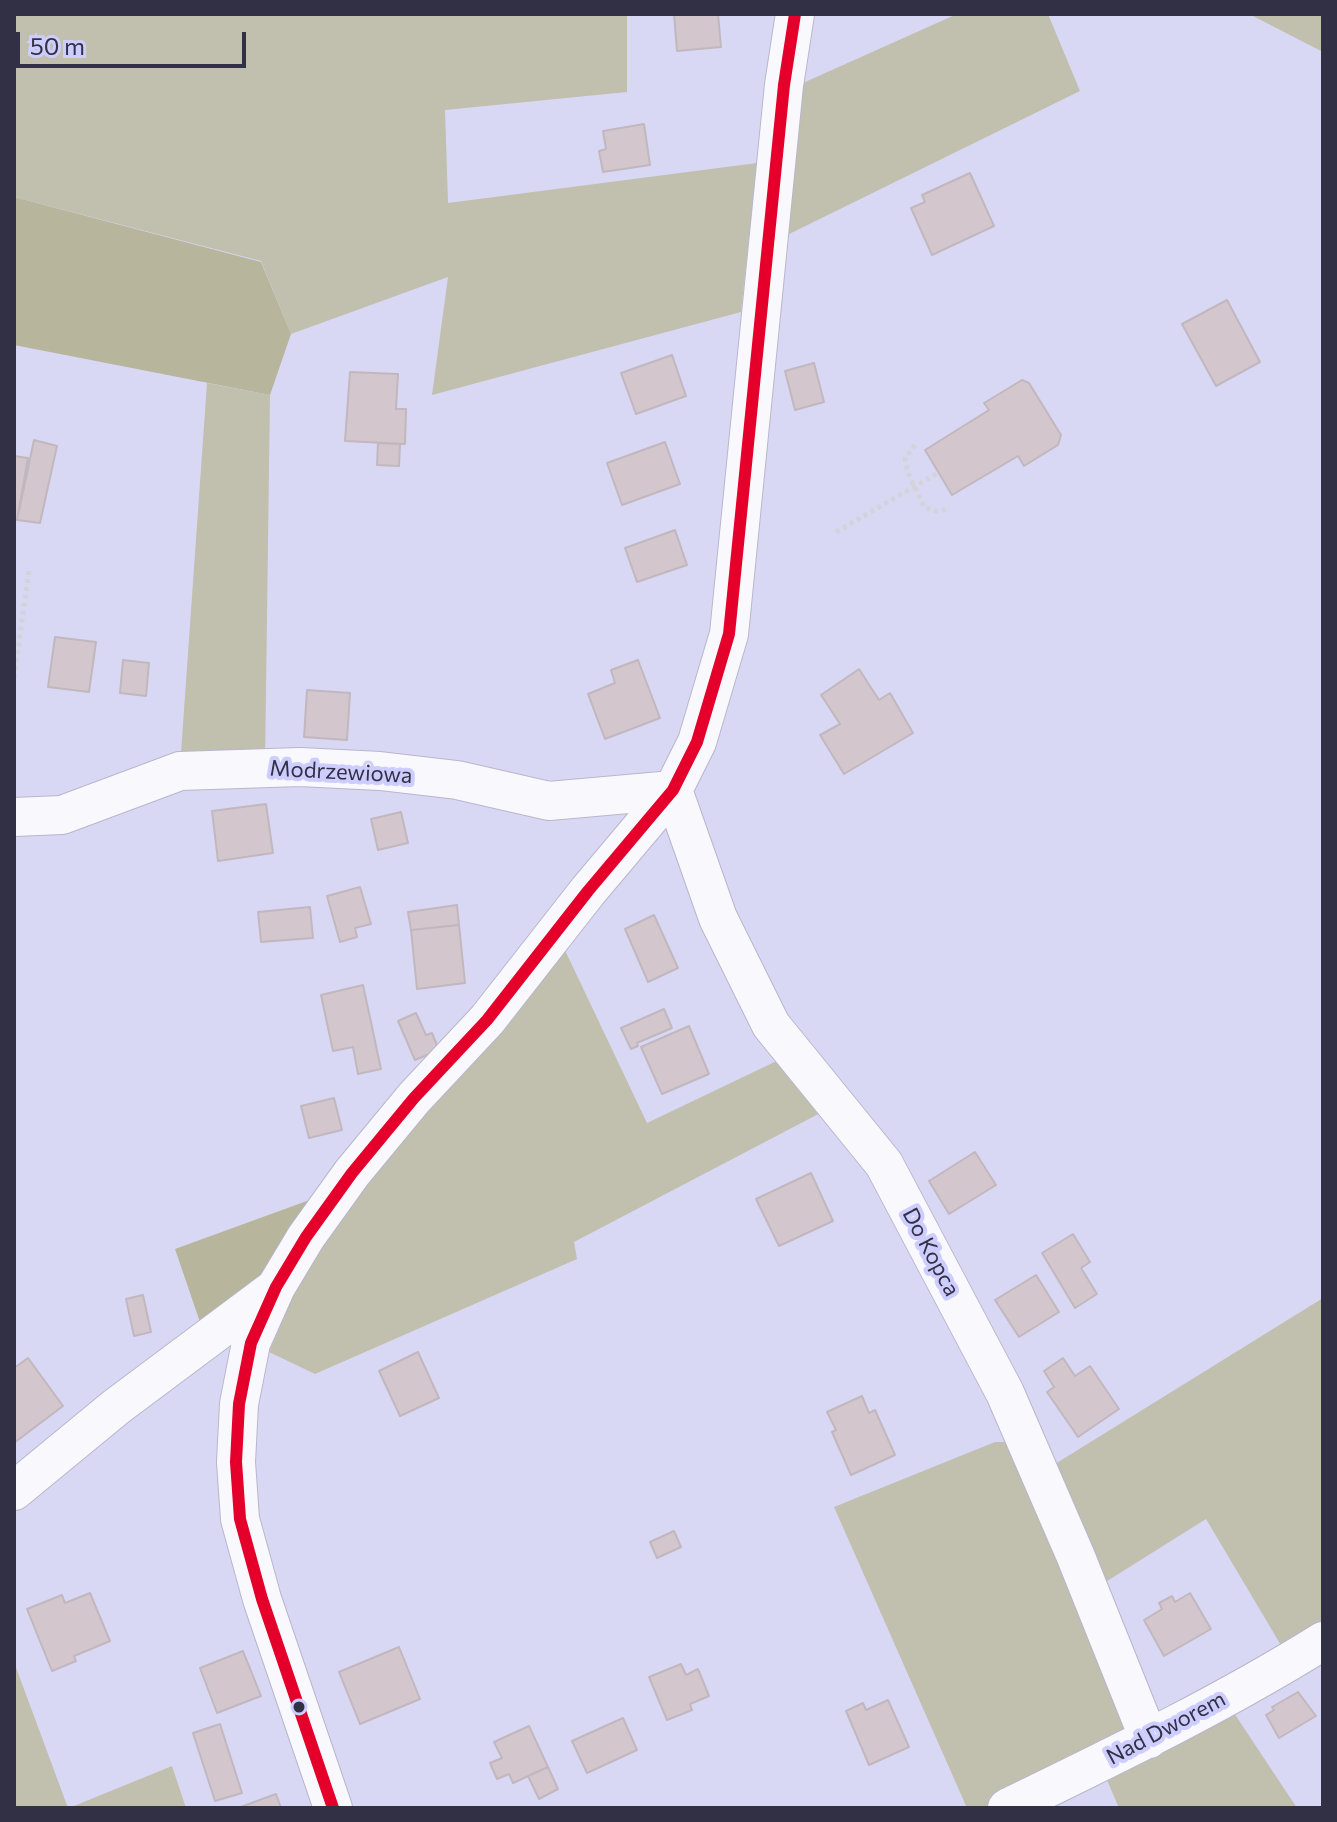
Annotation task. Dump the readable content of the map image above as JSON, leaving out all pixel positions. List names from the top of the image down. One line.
{"streets":{"street":["Modrzewiowa","Do Kopca","Nad Dworem"]},"crossings":[["Modrzewiowa","Do Kopca"],["Do Kopca","Nad Dworem"]],"scale_bar":"50 m"}
